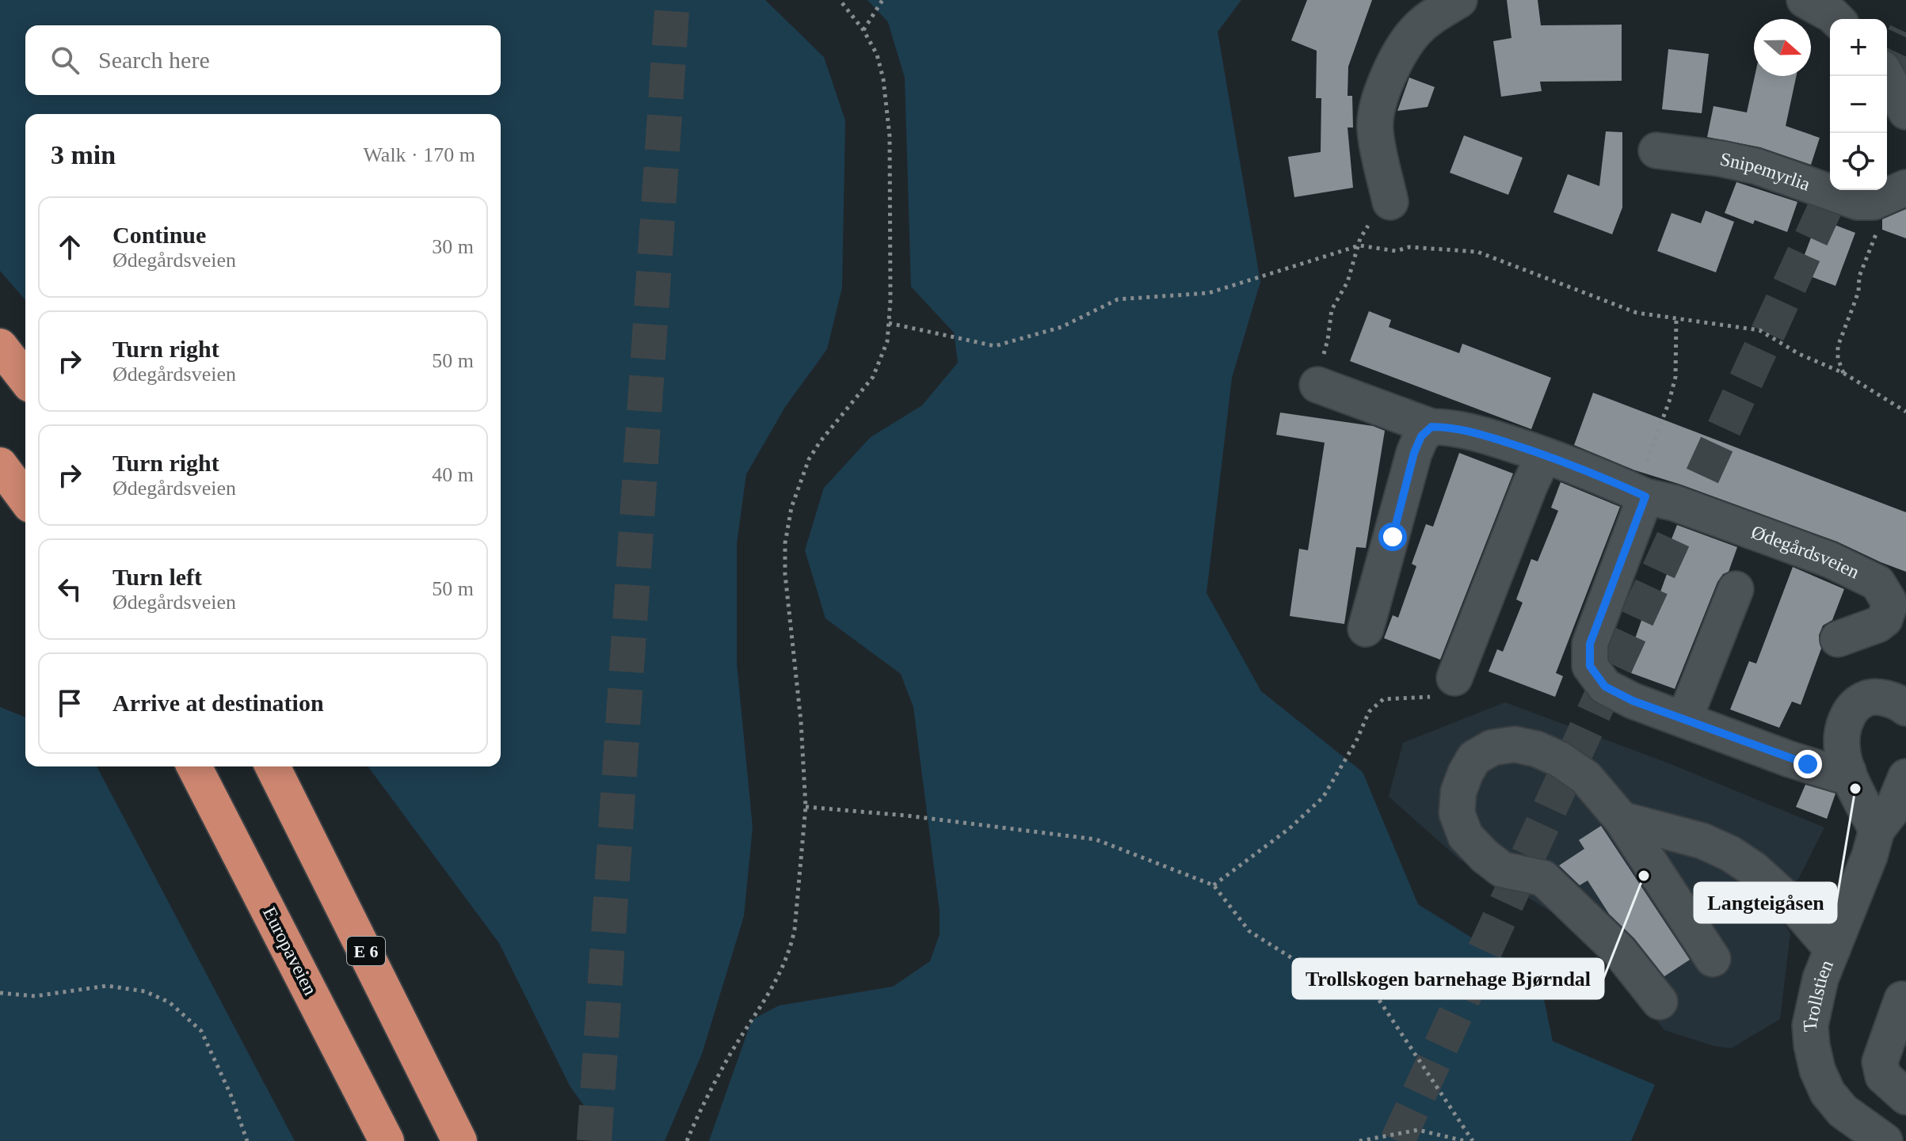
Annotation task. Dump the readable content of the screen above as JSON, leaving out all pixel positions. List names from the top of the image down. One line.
{"streets":{"highway":["Europaveien","E 6"],"street":["Snipemyrlia","Ødegårdsveien","Trollstien"]},"places":["Langteigåsen","Trollskogen barnehage Bjørndal"],"north":"right","page":{"map_buttons":["+","−"],"search":"Search here","heading":["3 min","Walk · 170 m"],"list":[["Continue","Ødegårdsveien","30 m"],["Turn right","Ødegårdsveien","50 m"],["Turn right","Ødegårdsveien","40 m"],["Turn left","Ødegårdsveien","50 m"],"Arrive at destination"]}}
